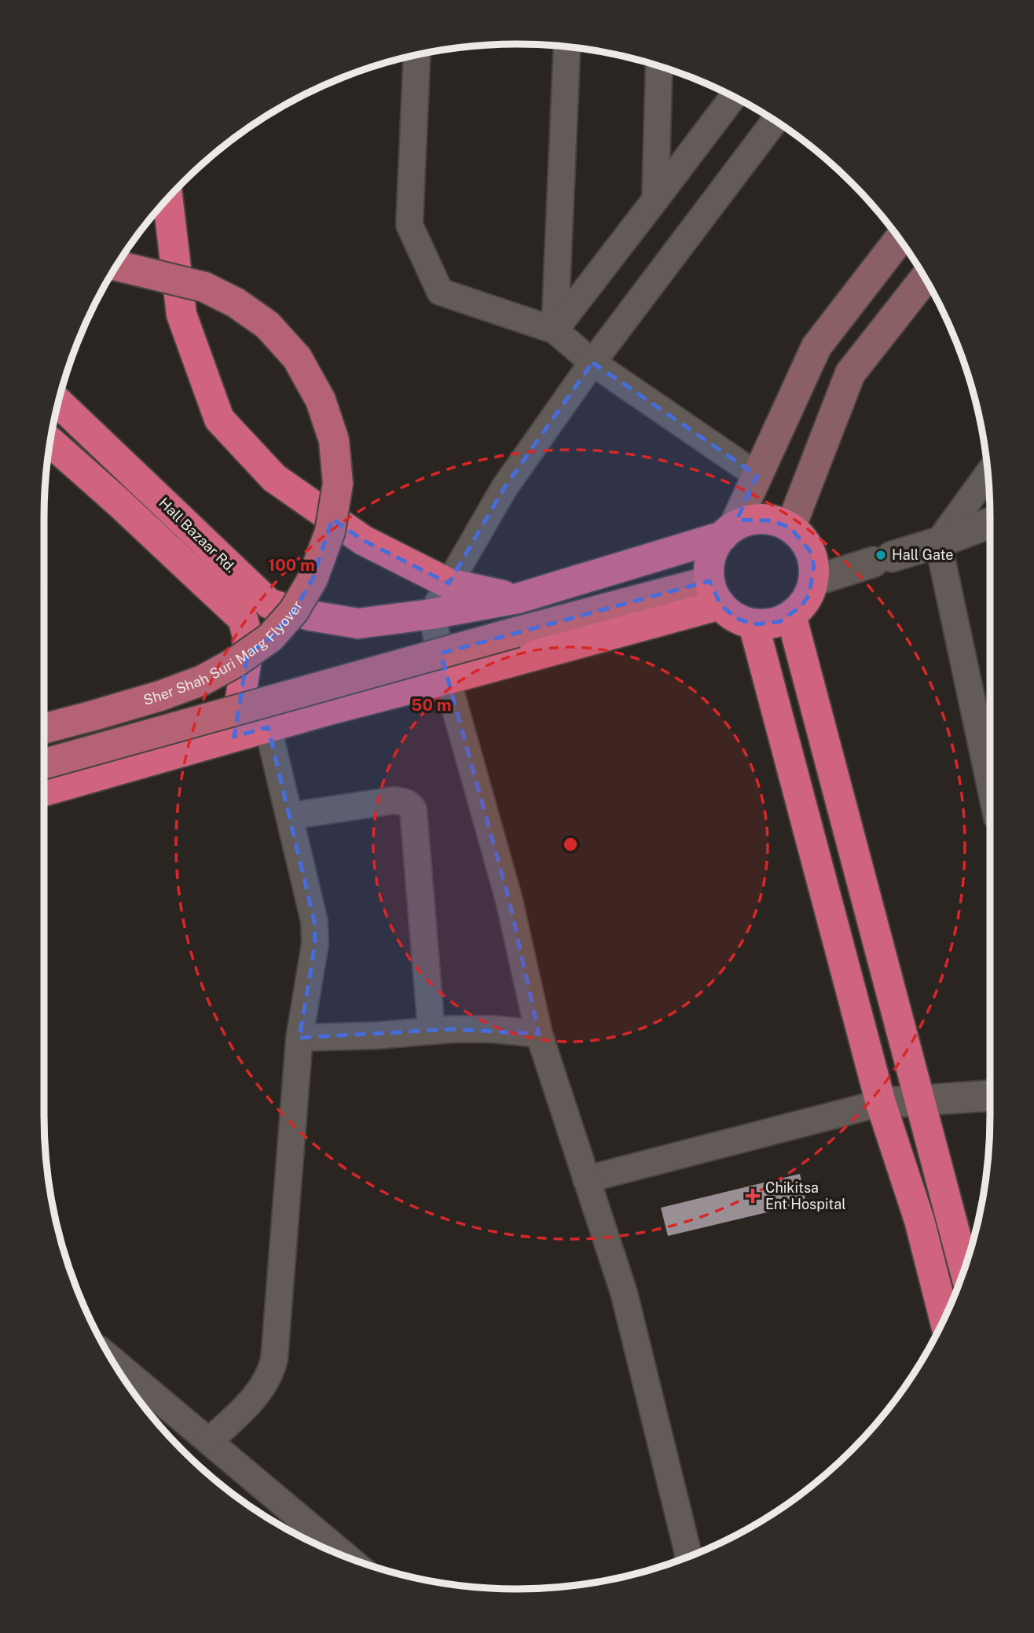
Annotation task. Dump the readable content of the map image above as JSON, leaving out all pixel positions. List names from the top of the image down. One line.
{"streets":{"highway":["Hall Bazaar Rd."],"main road":["Sher Shah Suri Marg Flyover"]},"places":{"other":["Hall Gate"],"health":["Chikitsa Ent Hospital"]},"rings":["100 m","50 m"]}
